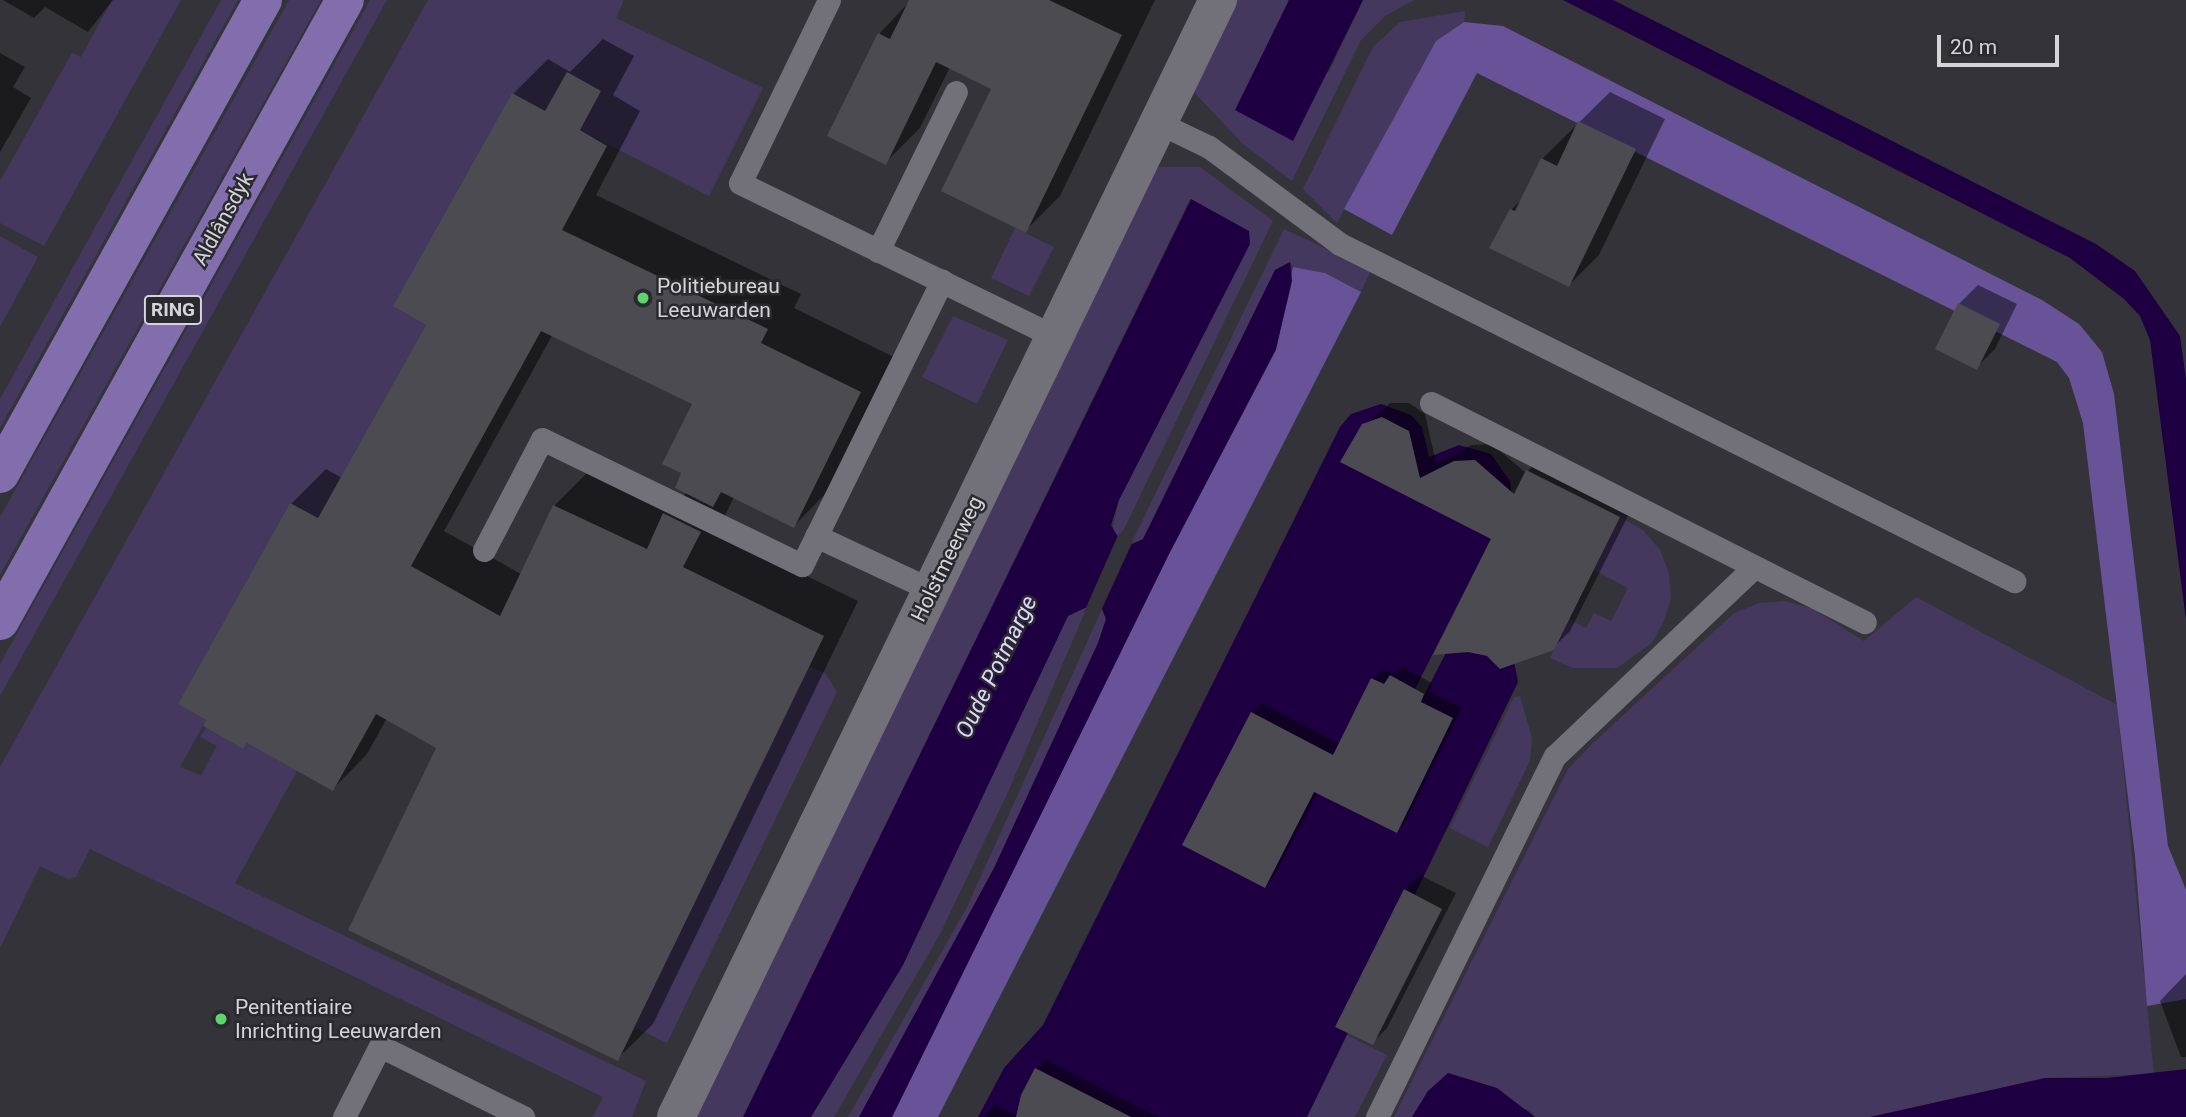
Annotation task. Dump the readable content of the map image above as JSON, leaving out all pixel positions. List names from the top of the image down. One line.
{"streets":{"main road":["Aldlânsdyk","RING"],"street":["Holstmeerweg"]},"water":["Oude Potmarge"],"places":["Politiebureau Leeuwarden","Penitentiaire Inrichting Leeuwarden"],"scale_bar":"20 m"}
